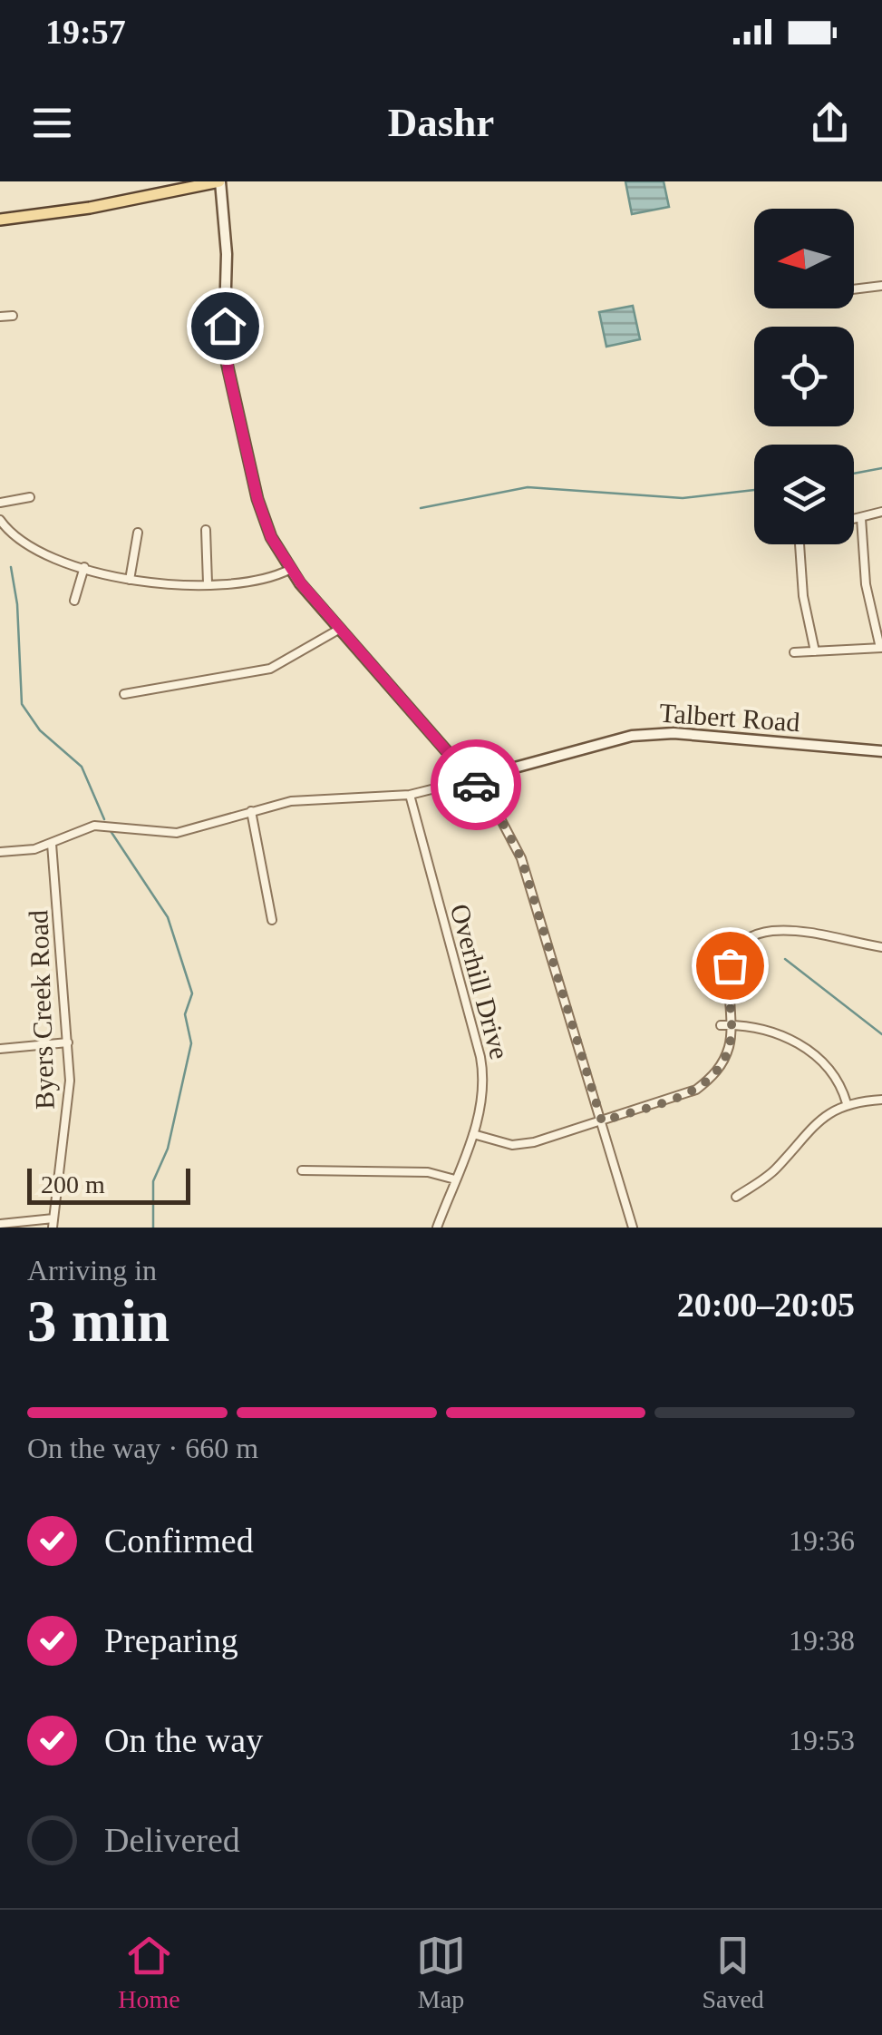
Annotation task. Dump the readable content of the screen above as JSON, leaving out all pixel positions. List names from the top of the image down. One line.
{"streets":{"street":["Talbert Road","Overhill Drive","Byers Creek Road"]},"scale_bar":"200 m","north":"left","page":{"status":"19:57","header":"Dashr","scale":"200 m","heading":["3 min","Arriving in","20:00–20:05"],"bar":"On the way · 660 m","list":[["Confirmed","19:36"],["Preparing","19:38"],["On the way","19:53"],"Delivered"],"tabs":["Home","Map","Saved"]}}
